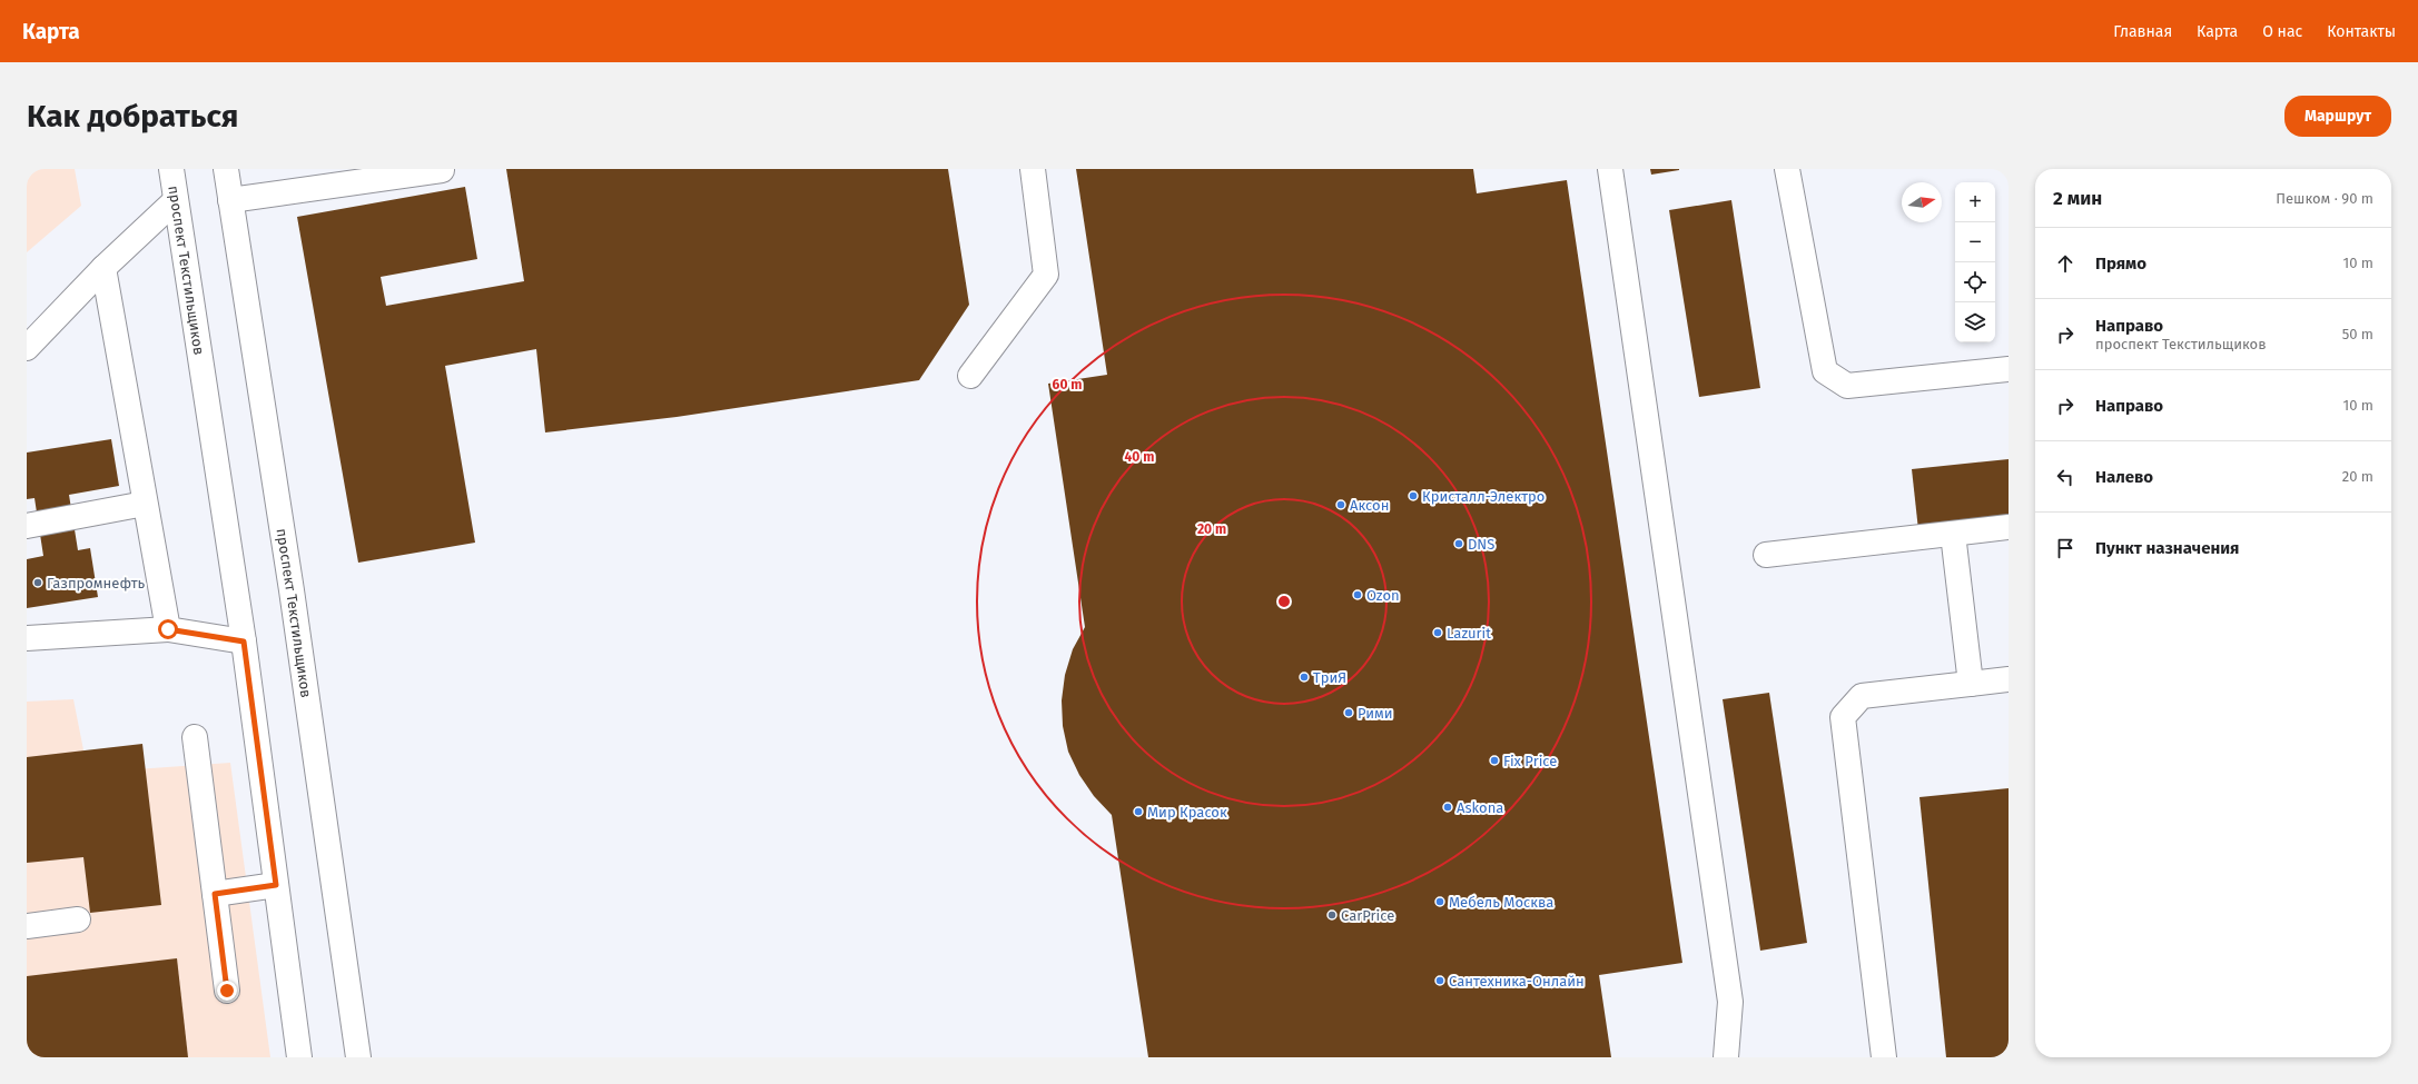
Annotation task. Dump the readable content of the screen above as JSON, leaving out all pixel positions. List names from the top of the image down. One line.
{"streets":{"main road":["проспект Текстильщиков"]},"places":["Кристалл-Электро","Аксон","DNS","Газпромнефть","Ozon","Lazurit","ТриЯ","Рими","Fix Price","Askona","Мир Красок","Мебель Москва","CarPrice","Сантехника-Онлайн"],"north":"right","page":{"header":"Карта","nav":["Главная","Карта","О нас","Контакты"],"buttons":"Маршрут","title":"Как добраться","heading":["2 мин","Пешком · 90 m"],"map_buttons":["+","−"],"list":[["Прямо","10 m"],["Направо","проспект Текстильщиков","50 m"],["Направо","10 m"],["Налево","20 m"],"Пункт назначения"]},"rings":["60 m","40 m","20 m"]}
